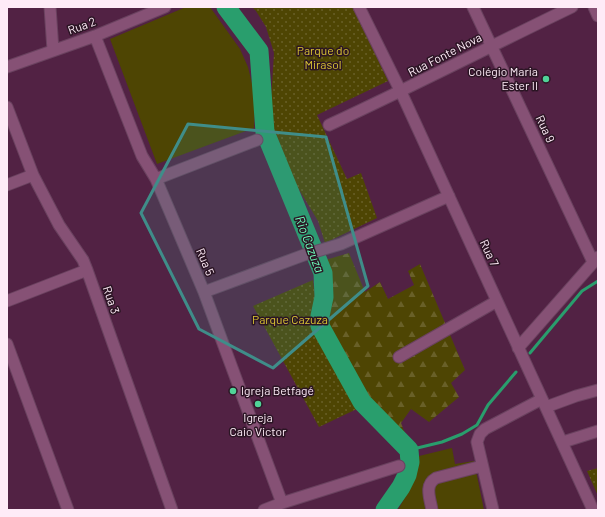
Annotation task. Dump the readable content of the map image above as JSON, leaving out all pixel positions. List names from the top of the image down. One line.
{"streets":{"street":["Rua 2","Rua Fonte Nova","Rua 9","Rua 7","Rua 5","Rua 3"]},"crossings":[["Rua 2","Rua 5"],["Rua Fonte Nova","Rua 9"],["Rua Fonte Nova","Rua 7"]],"water":["Rio Cazuza"],"parks":["Parque do Mirasol","Parque Cazuza"],"places":["Colégio Maria Ester II","Igreja Betfagé","Igreja Caio Victor"]}
